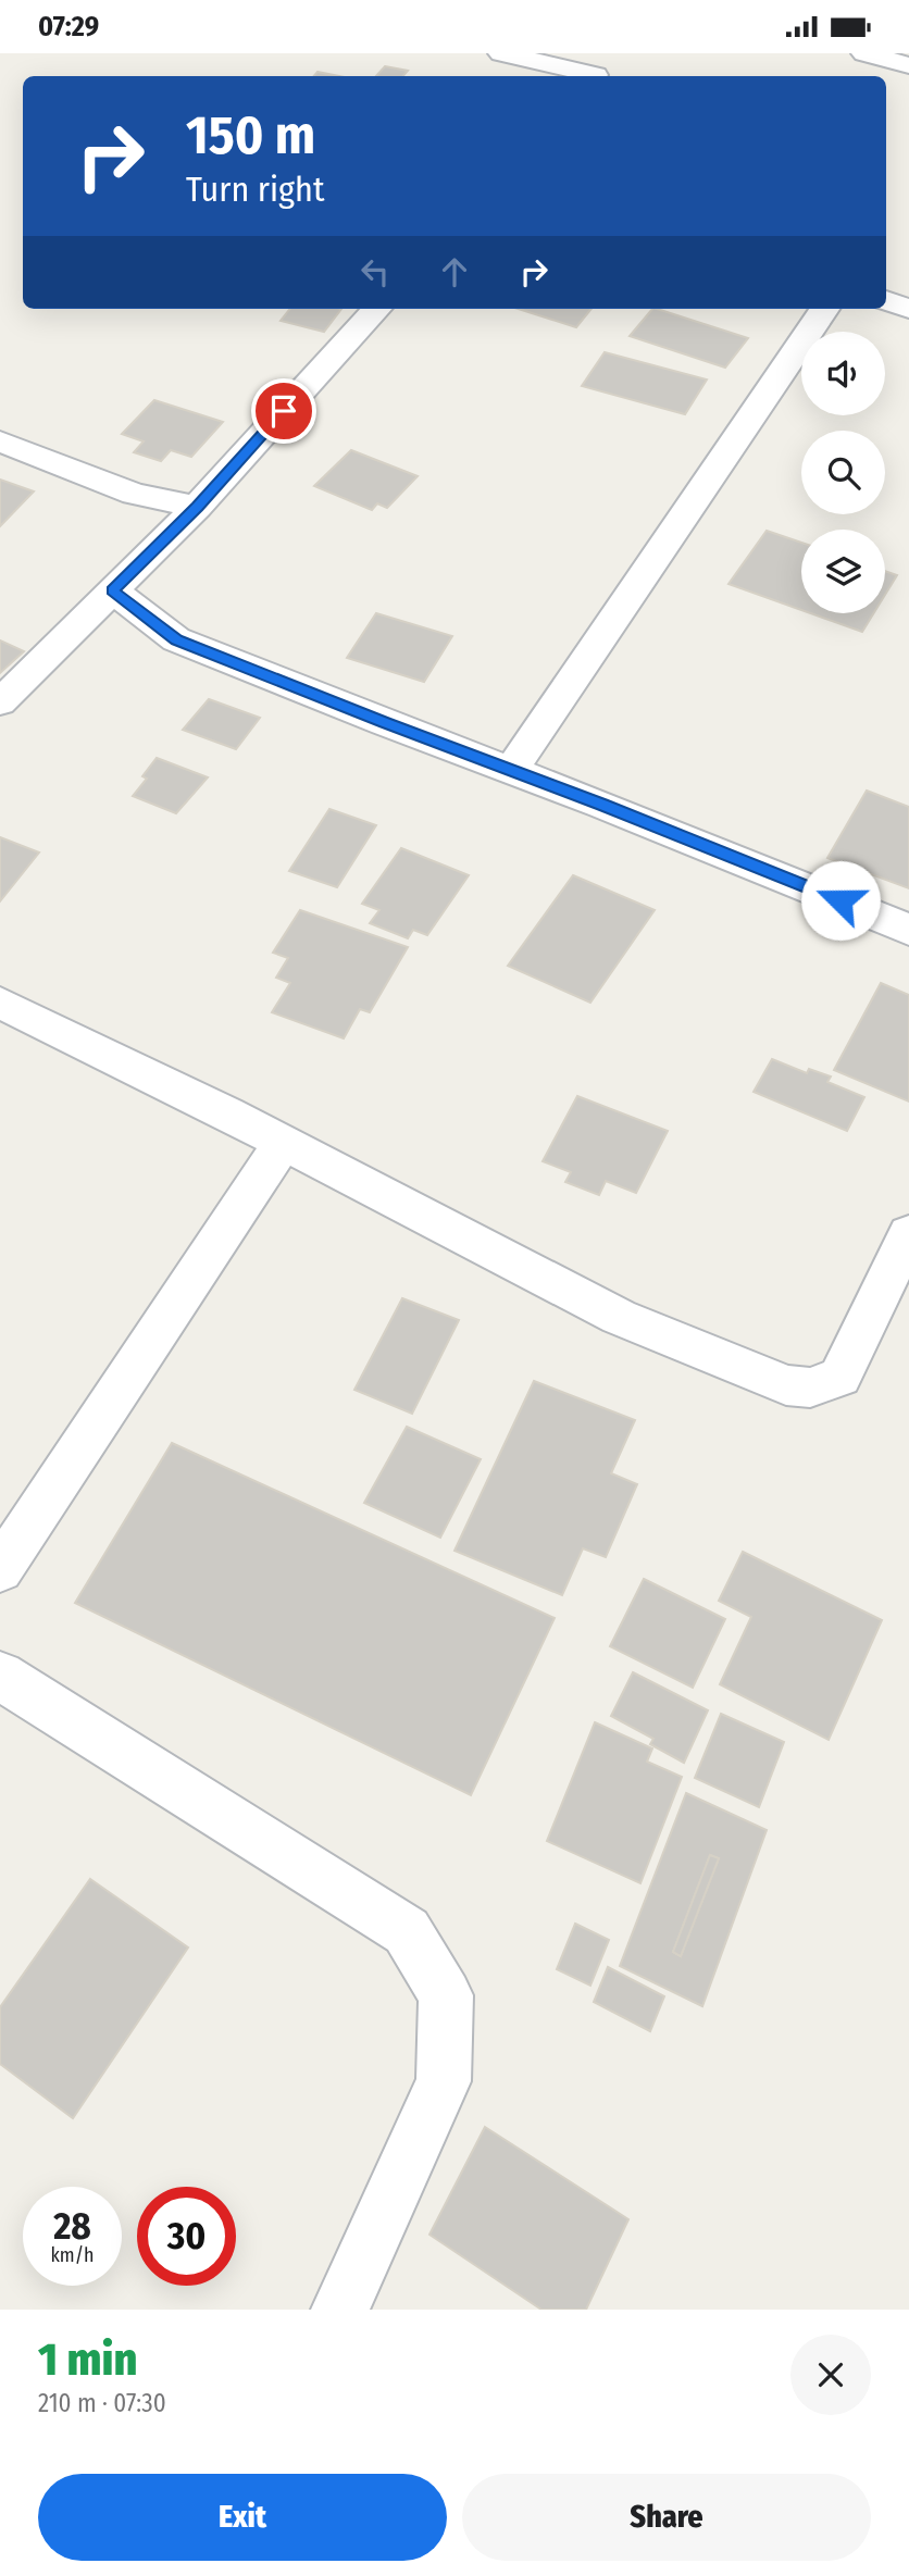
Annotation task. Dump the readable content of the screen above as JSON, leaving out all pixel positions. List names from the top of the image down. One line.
{"page":{"status":"07:29","turn":["150 m","Turn right"],"speed":"28 km/h","limit":"30","heading":["1 min","210 m · 07:30"],"buttons":["Exit","Share"]}}
